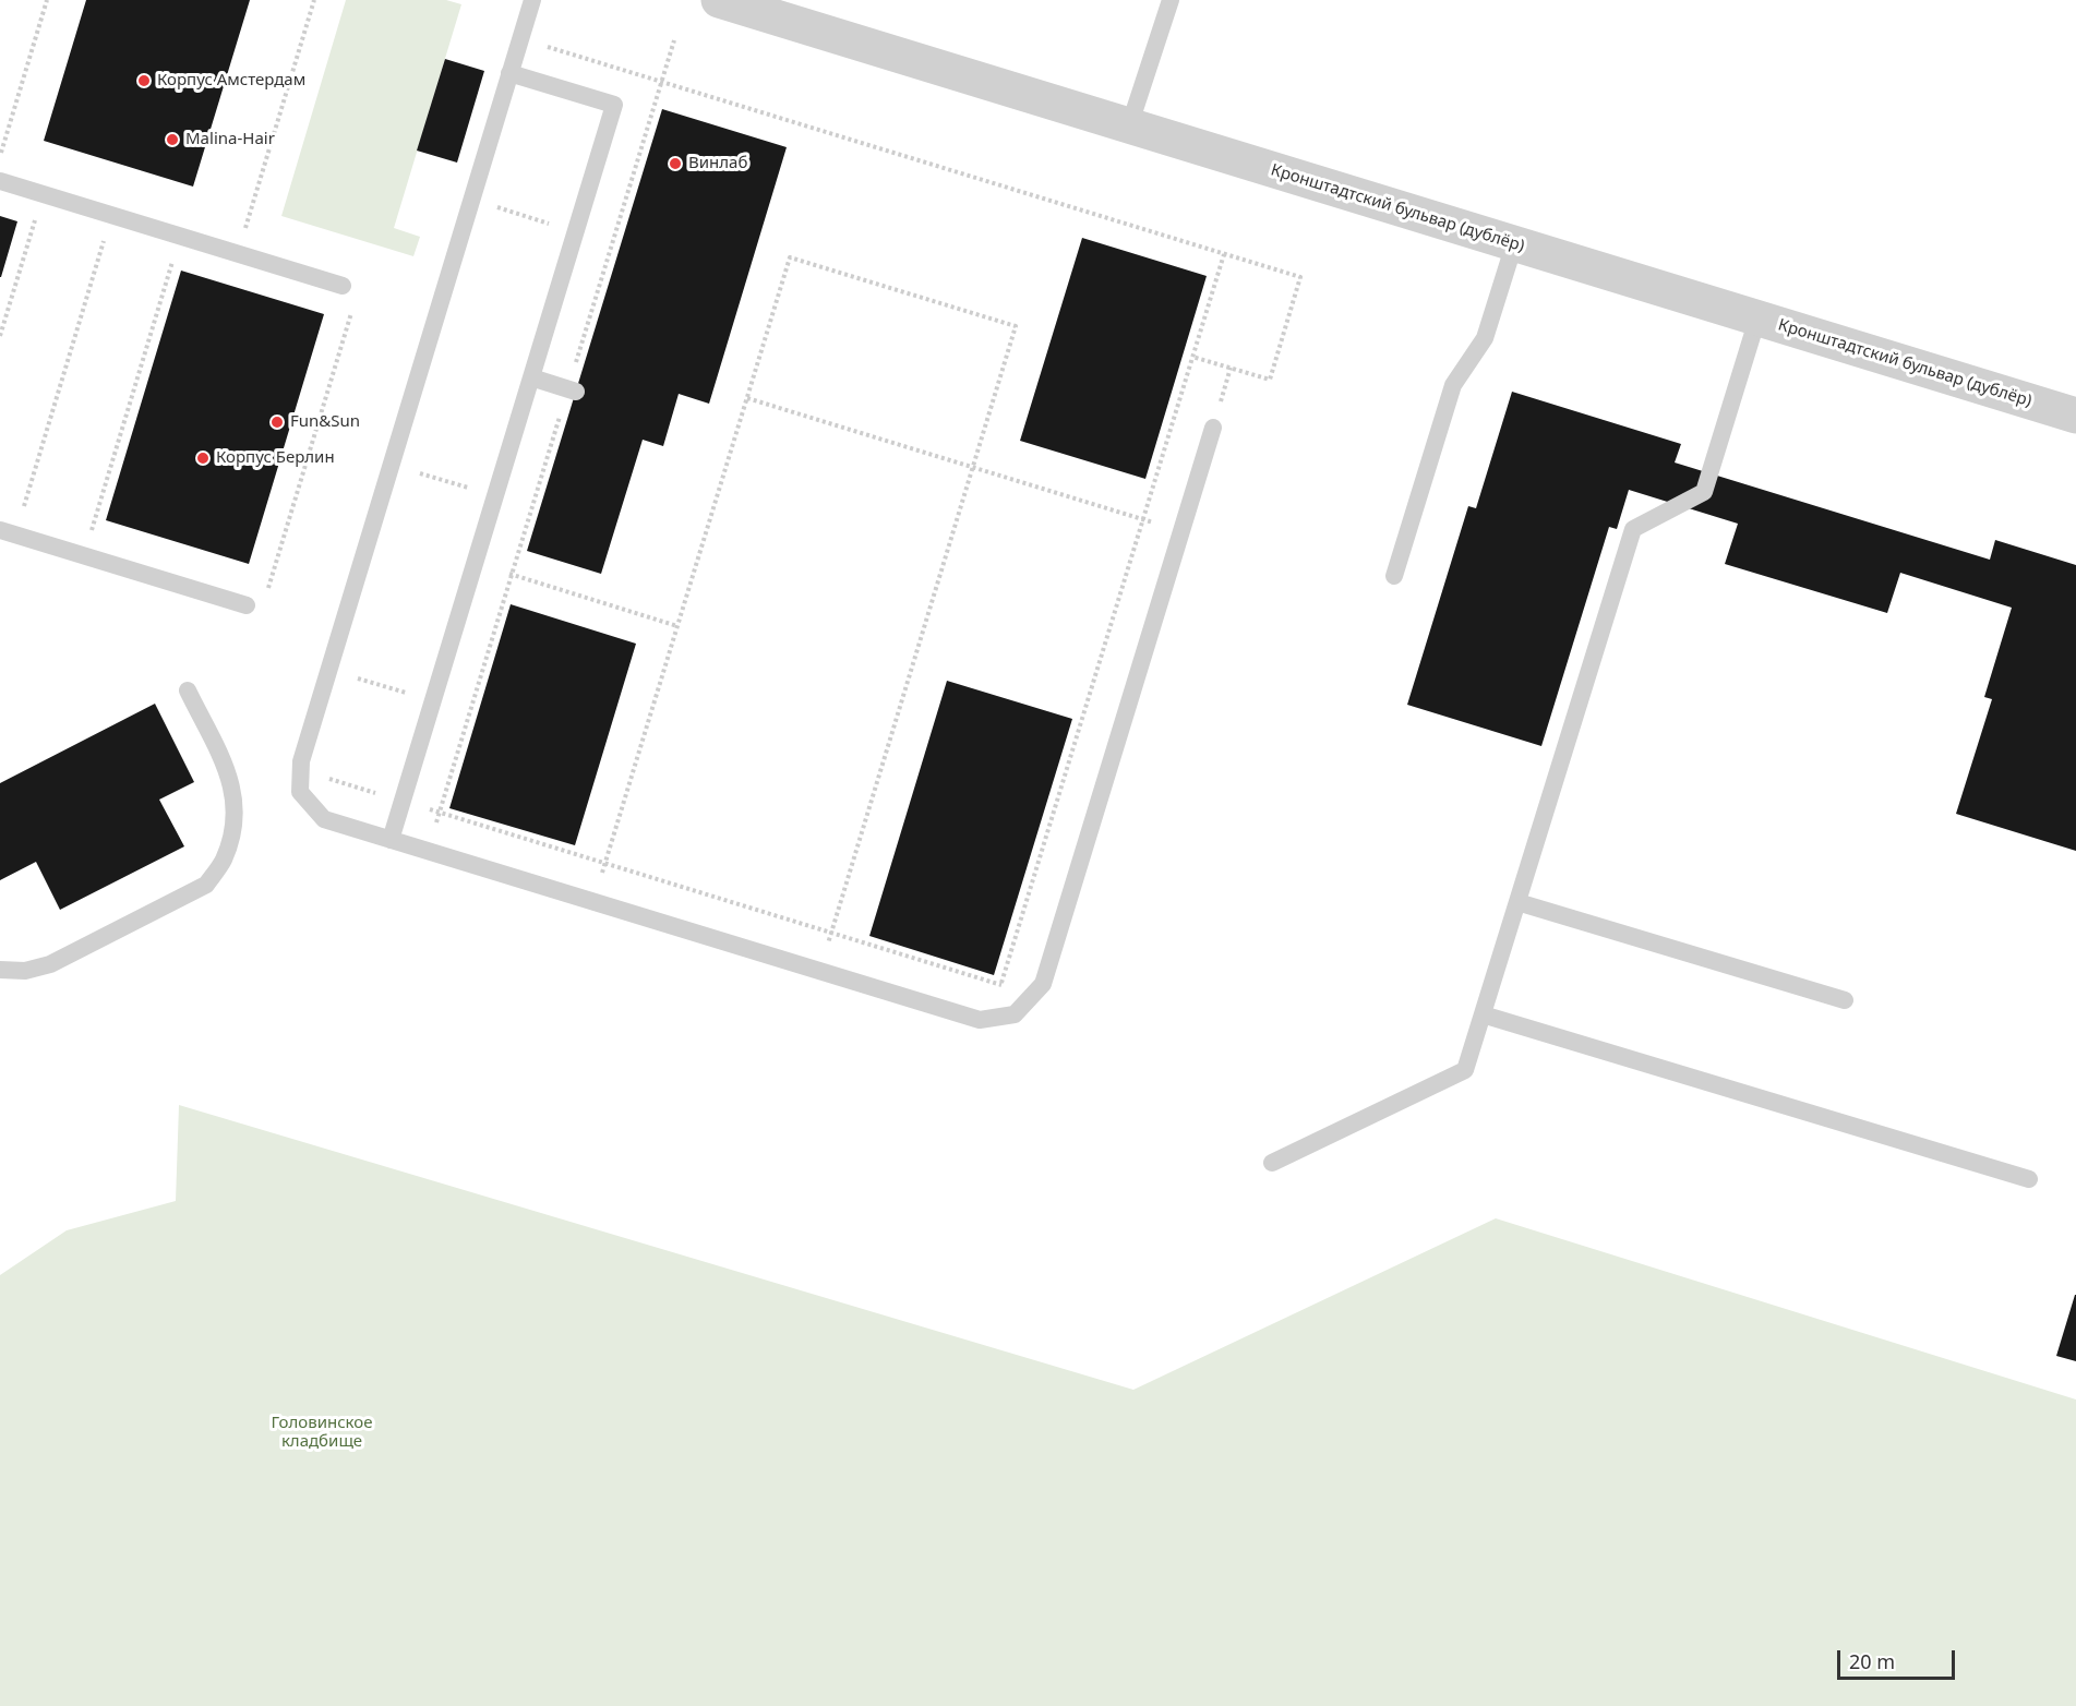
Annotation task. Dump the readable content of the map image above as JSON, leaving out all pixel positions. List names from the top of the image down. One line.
{"streets":{"street":["Кронштадтский бульвар (дублёр)"]},"parks":["Головинское кладбище"],"places":["Корпус Амстердам","Malina-Hair","Винлаб","Fun&Sun","Корпус Берлин"],"scale_bar":"20 m"}
